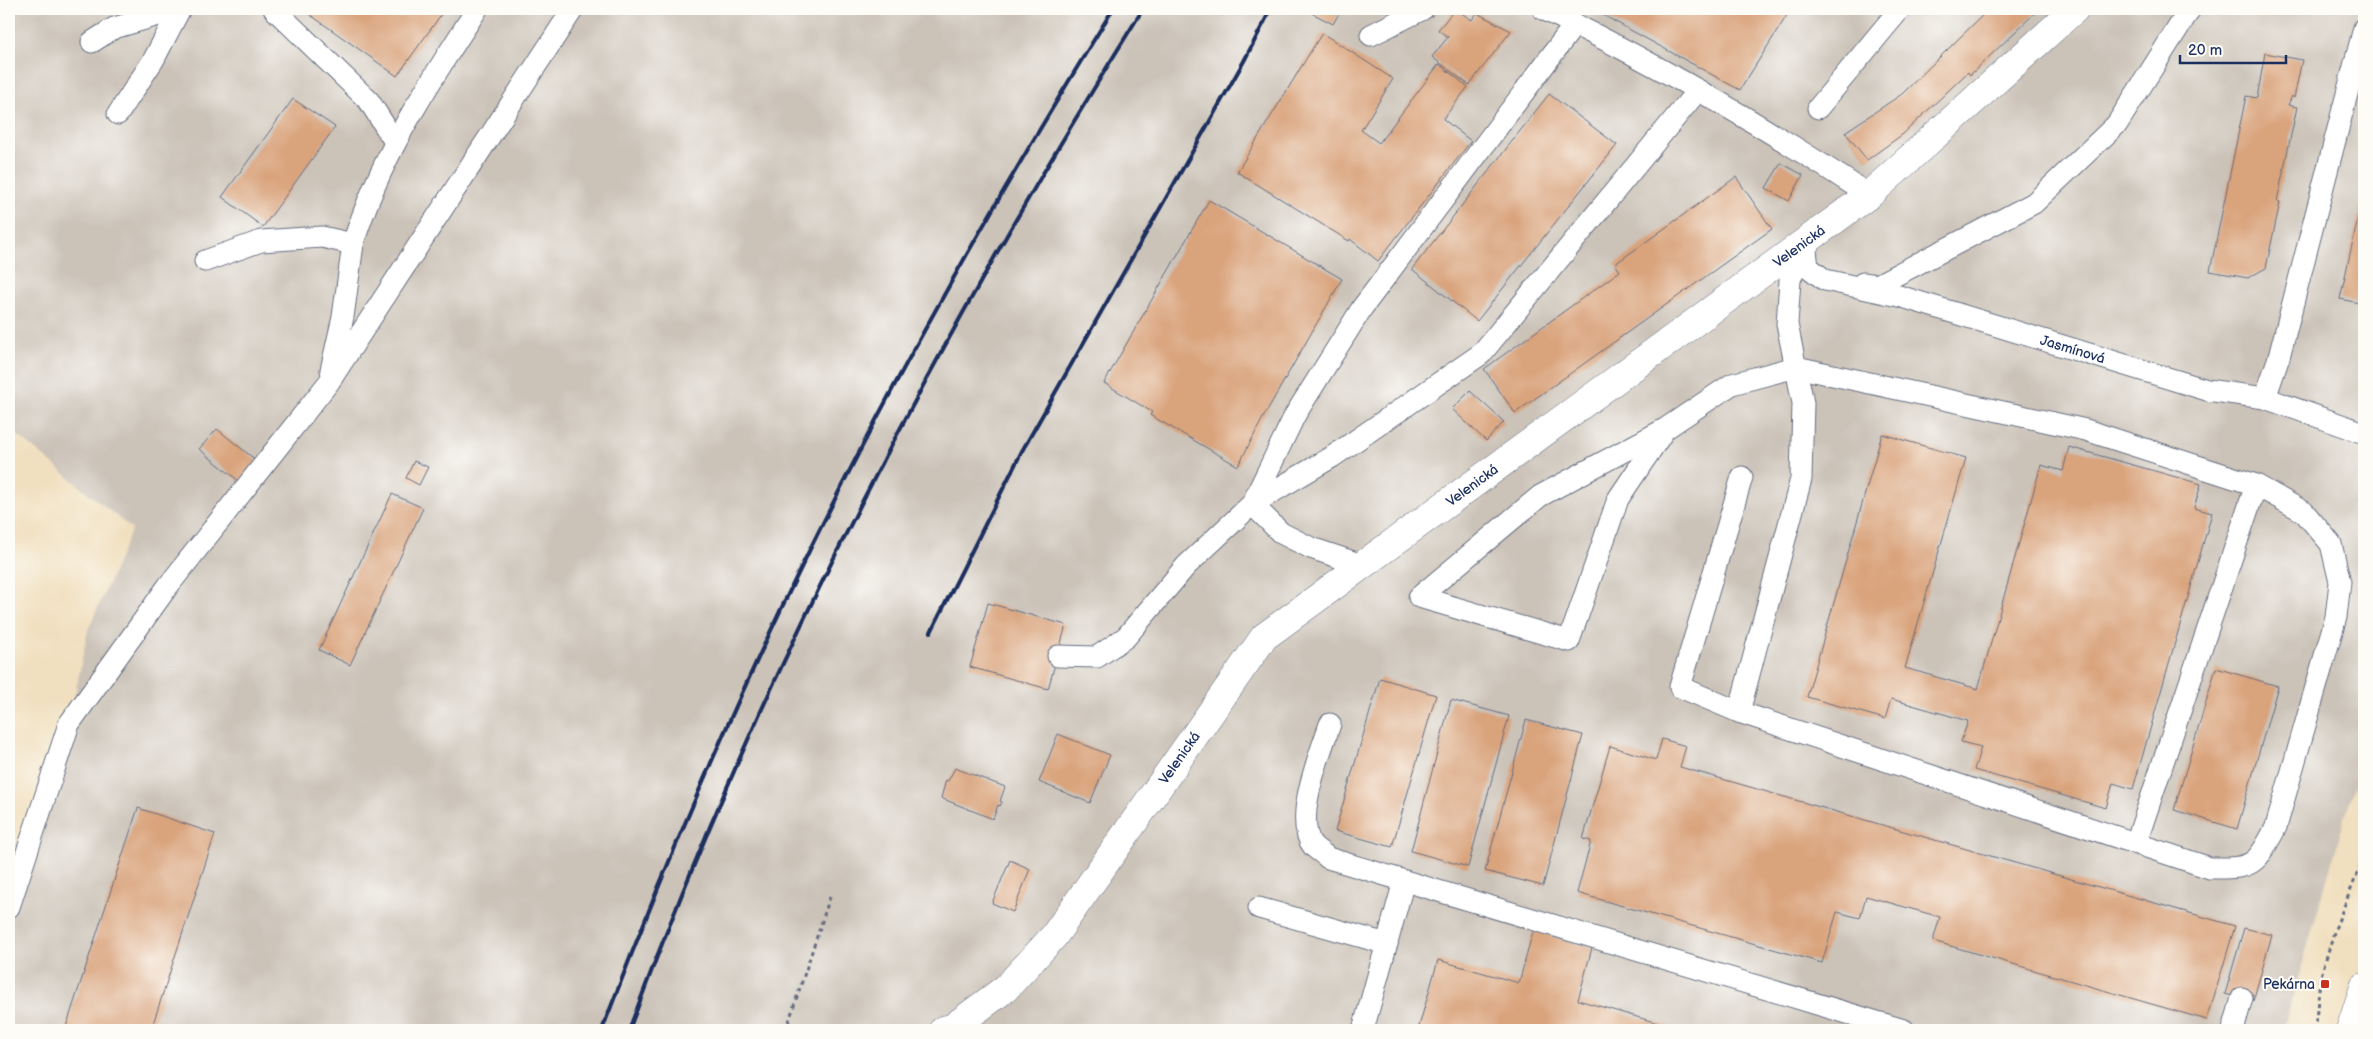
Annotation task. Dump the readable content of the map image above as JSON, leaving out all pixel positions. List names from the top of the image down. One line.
{"streets":{"street":["Velenická"],"lane":["Jasmínová"]},"crossings":[["Velenická","Jasmínová"]],"places":{"transit":["Pekárna"]},"scale_bar":"20 m"}
